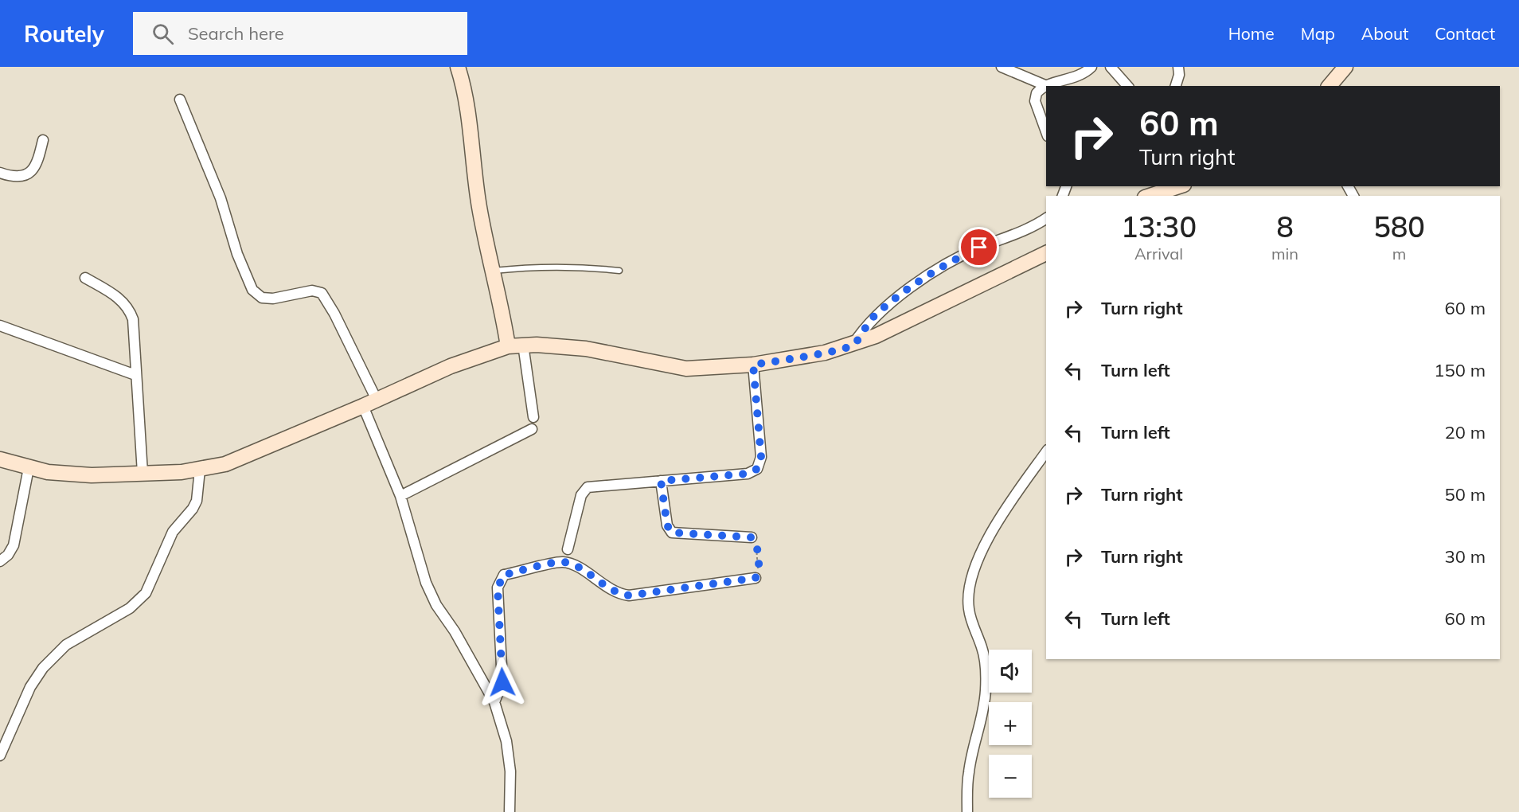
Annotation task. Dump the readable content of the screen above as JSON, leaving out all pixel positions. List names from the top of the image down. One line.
{"page":{"header":"Routely","search":"Search here","nav":["Home","Map","About","Contact"],"turn":["60 m","Turn right"],"eta":["13:30","Arrival","8","min","580","m"],"list":[{"name":"Turn right","value":"60 m"},{"name":"Turn left","value":"150 m"},{"name":"Turn left","value":"20 m"},{"name":"Turn right","value":"50 m"},{"name":"Turn right","value":"30 m"},{"name":"Turn left","value":"60 m"}],"map_buttons":["+","−"]}}
